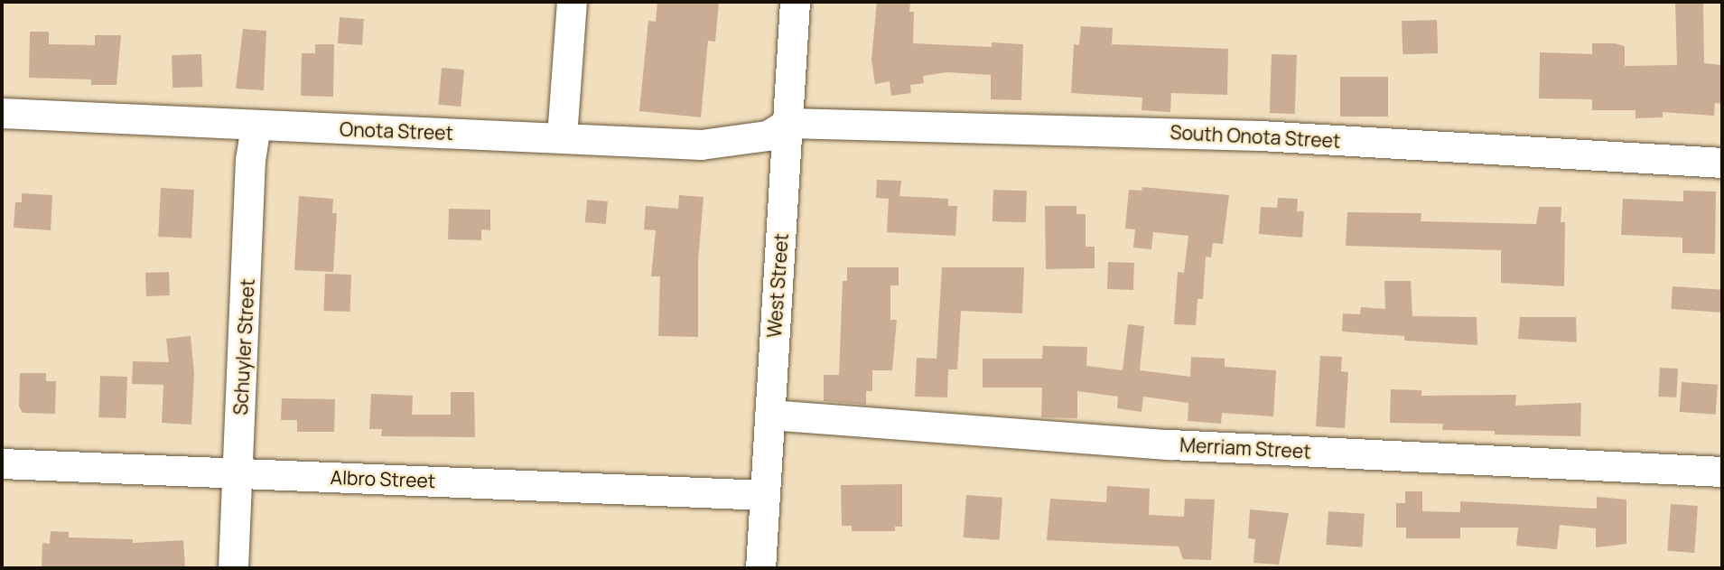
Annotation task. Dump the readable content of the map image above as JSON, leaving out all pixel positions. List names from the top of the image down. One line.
{"streets":{"street":["Onota Street","South Onota Street","West Street","Schuyler Street","Merriam Street","Albro Street"]},"crossings":[["Onota Street","South Onota Street"],["Onota Street","West Street"],["Onota Street","Schuyler Street"],["South Onota Street","West Street"],["West Street","Merriam Street"],["West Street","Albro Street"],["Schuyler Street","Albro Street"]]}
